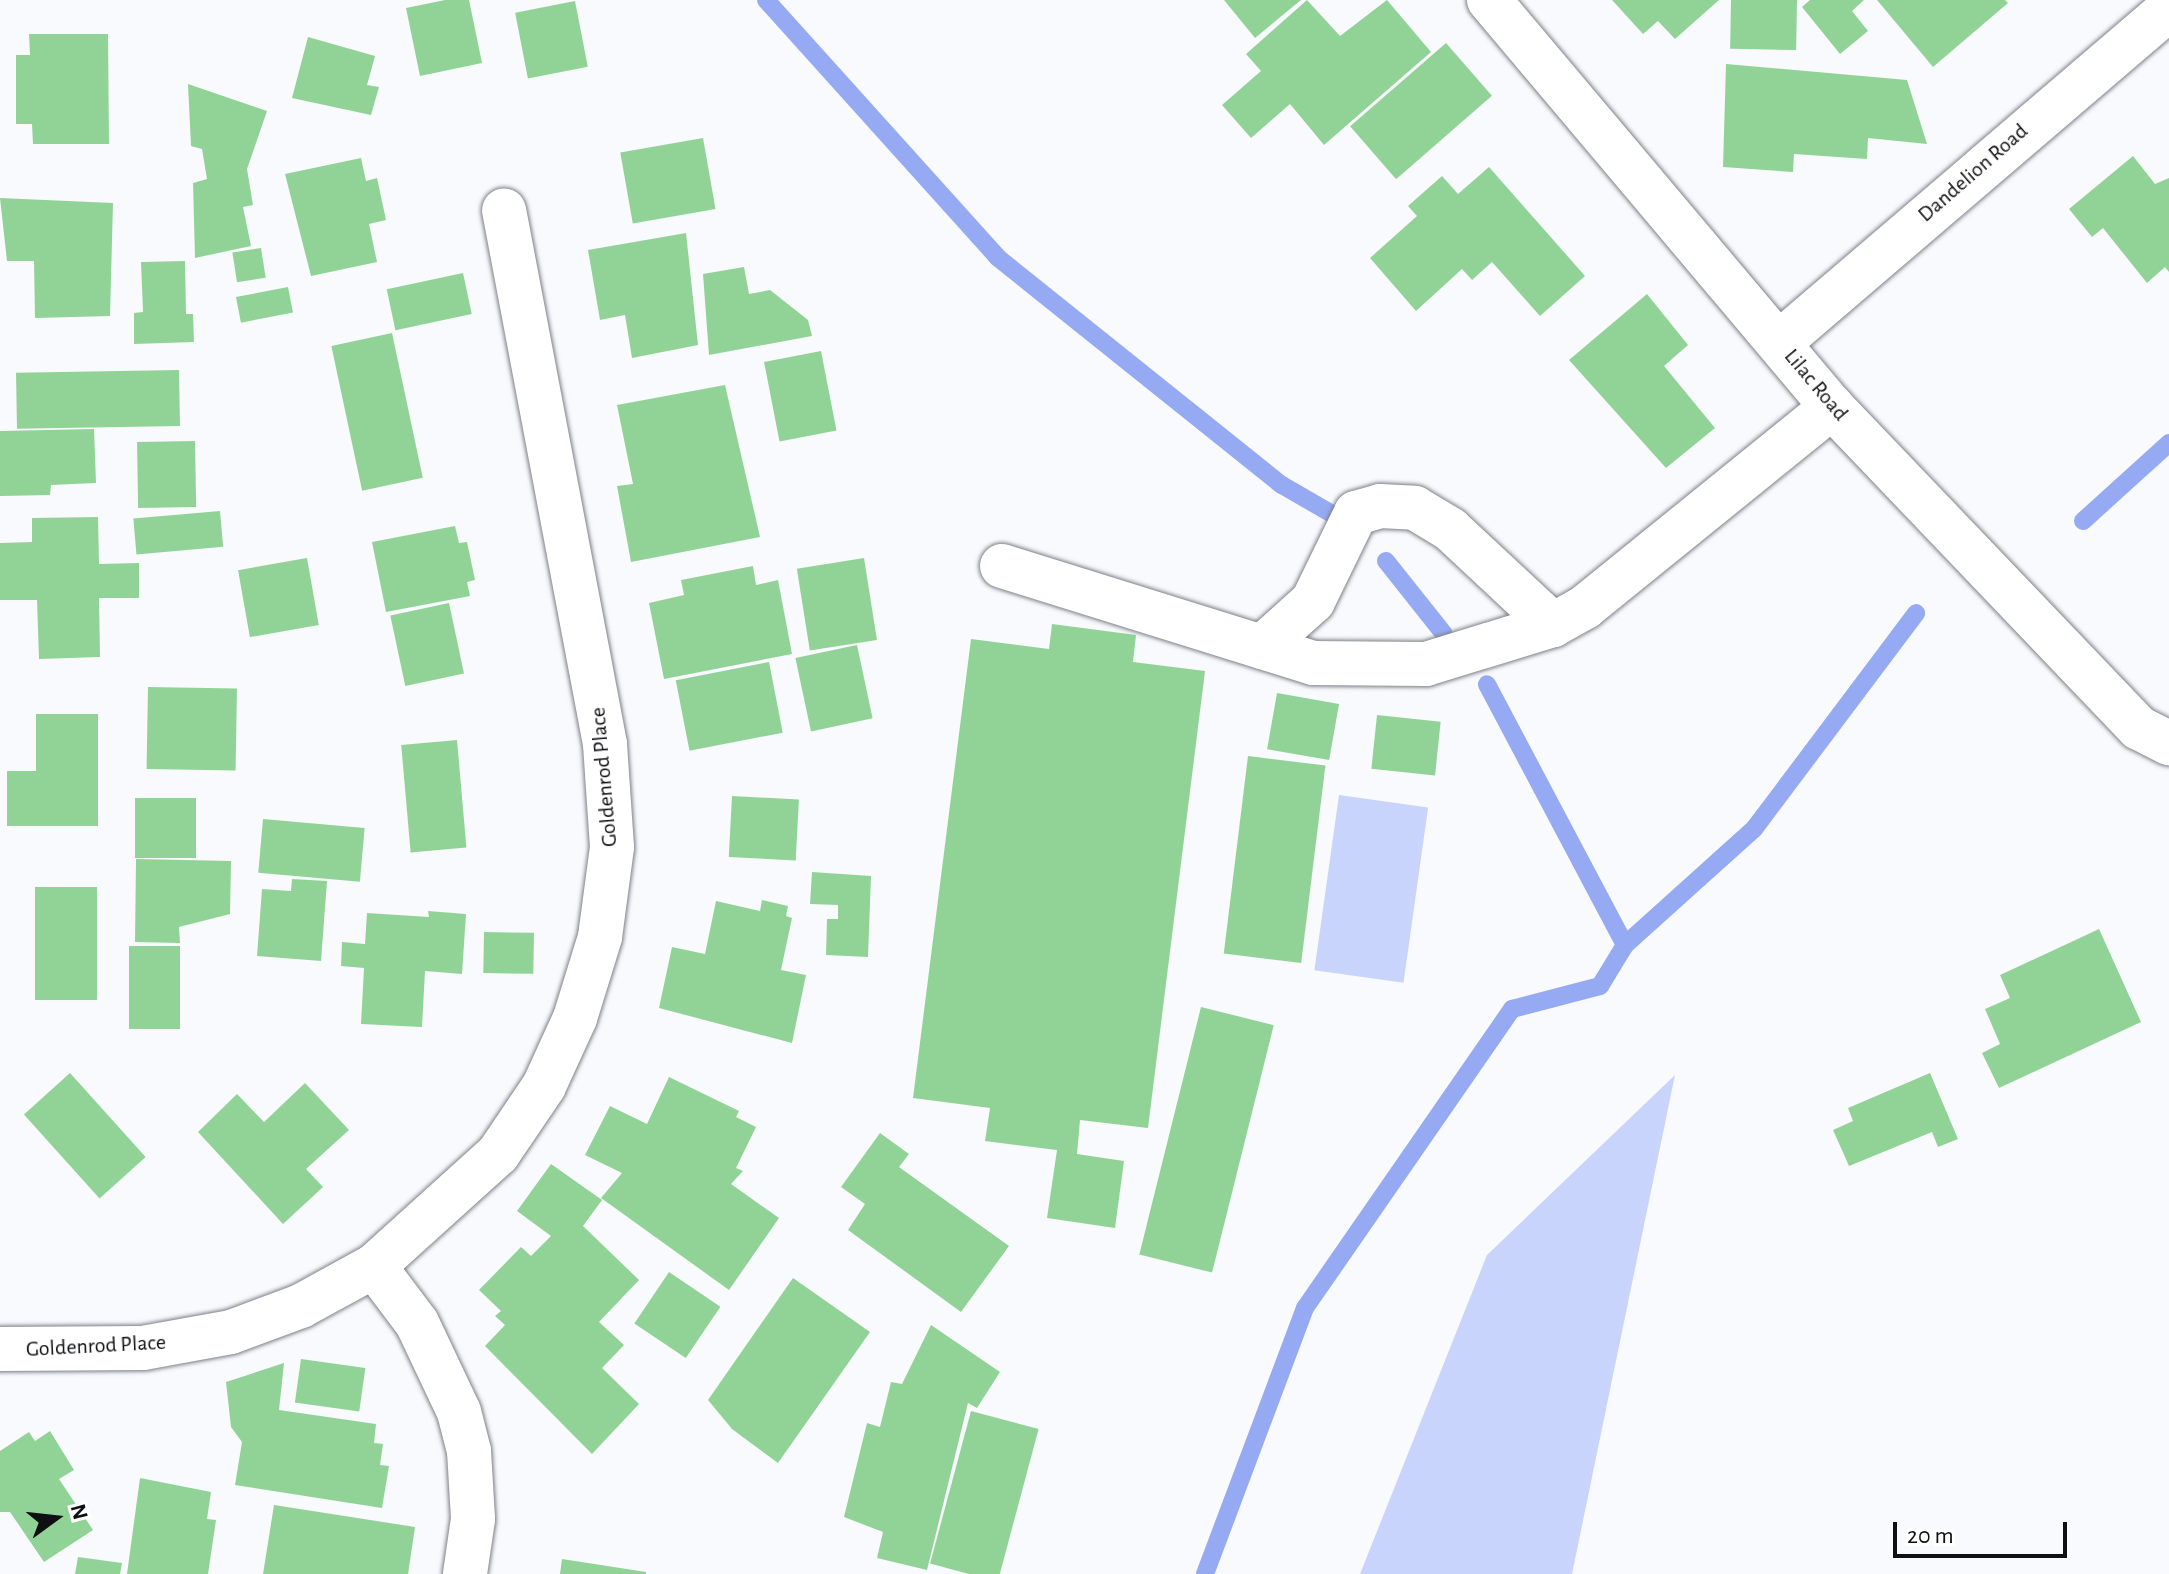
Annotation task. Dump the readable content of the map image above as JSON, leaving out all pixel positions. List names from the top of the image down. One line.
{"streets":{"street":["Dandelion Road","Lilac Road","Goldenrod Place"]},"crossings":[["Dandelion Road","Lilac Road"]],"scale_bar":"20 m","north":"right"}
